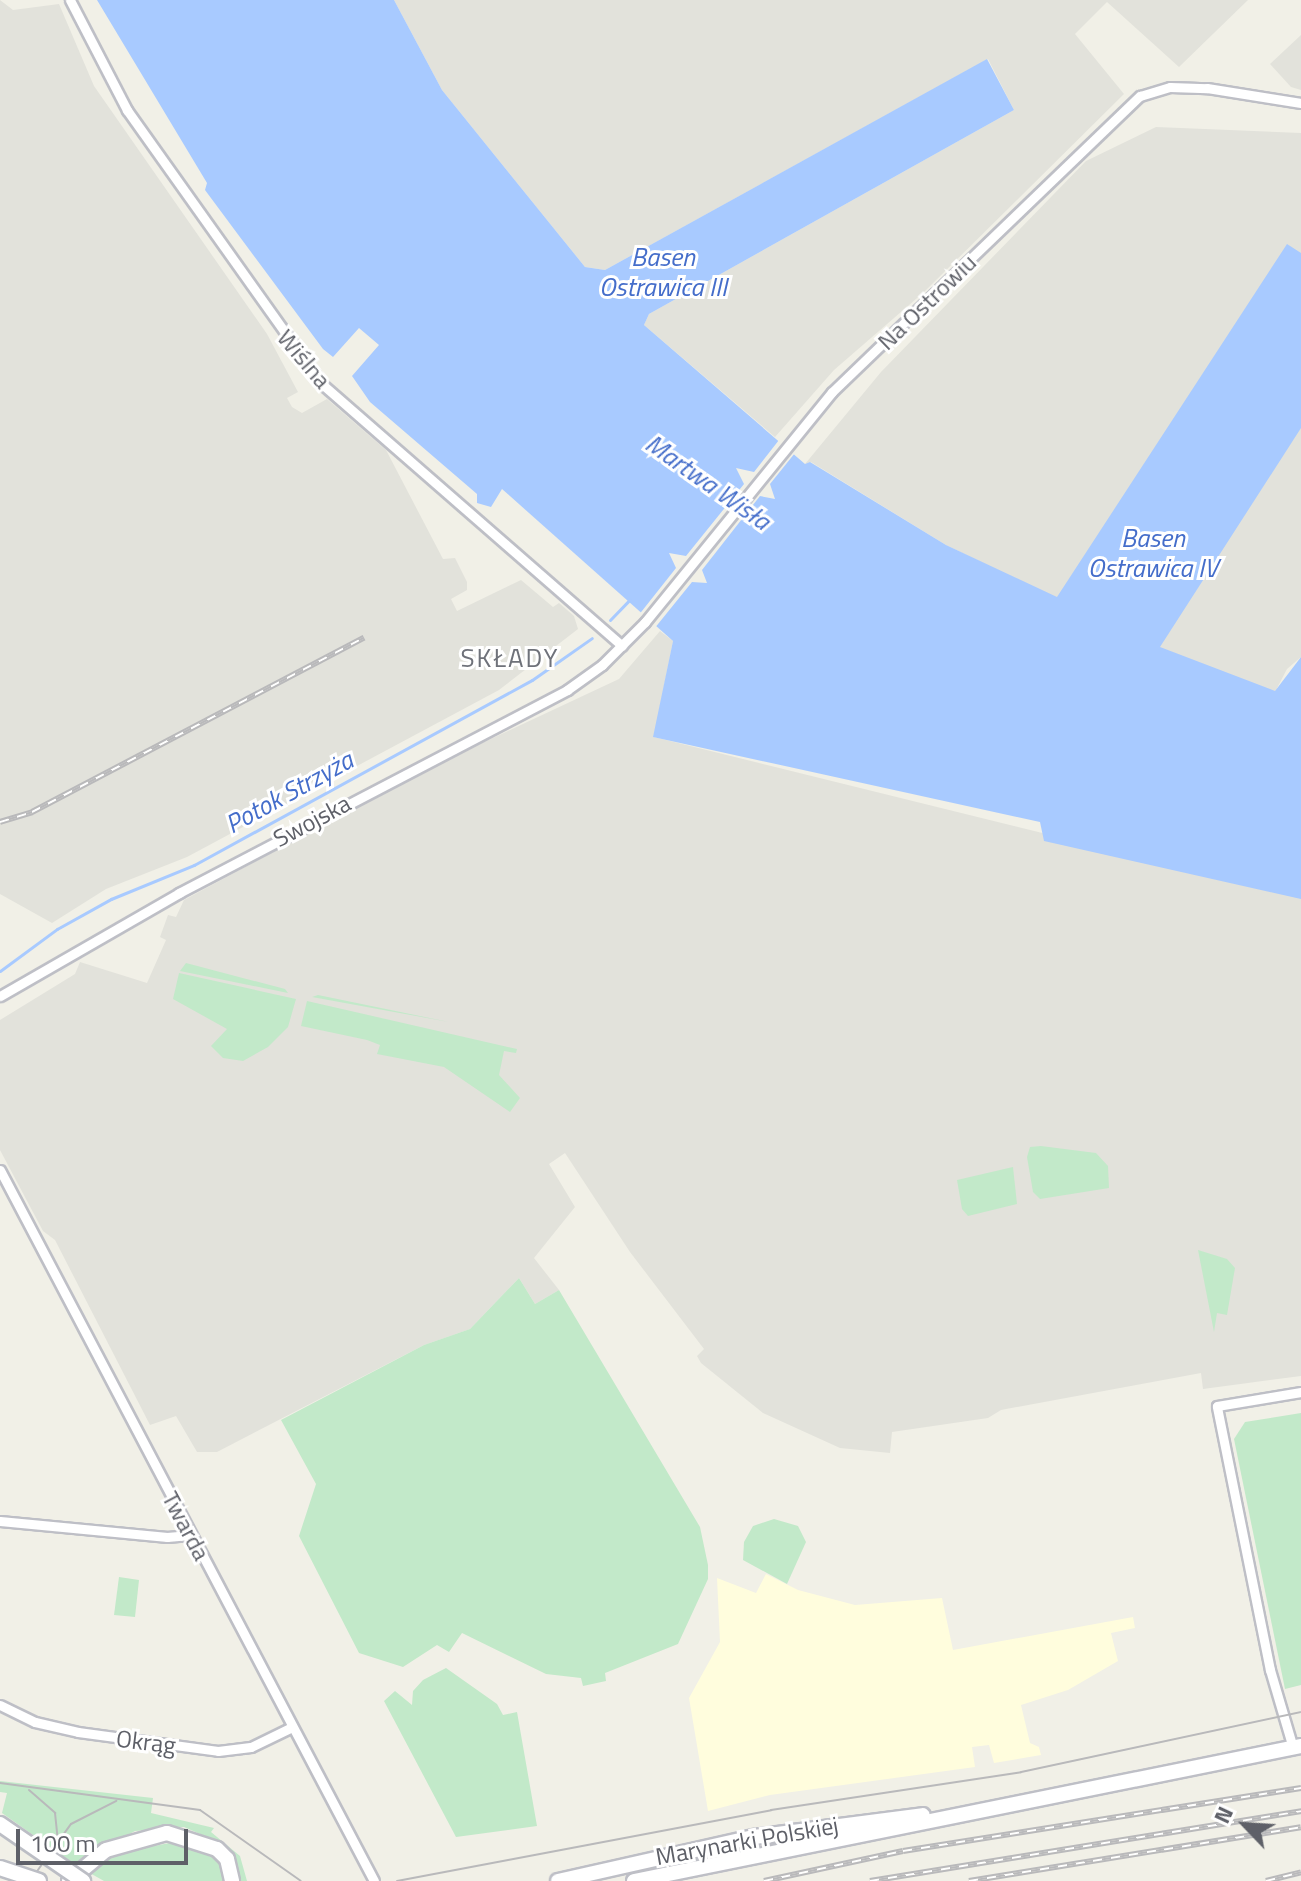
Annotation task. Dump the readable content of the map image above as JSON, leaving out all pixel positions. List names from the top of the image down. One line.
{"streets":{"main road":["Marynarki Polskiej"],"street":["Na Ostrowiu","Wiślna","Swojska","Twarda","Okrąg"]},"crossings":[["Na Ostrowiu","Wiślna"],["Na Ostrowiu","Swojska"],["Wiślna","Swojska"],["Twarda","Okrąg"]],"districts":["SKŁADY"],"water":["Basen Ostrawica III","Martwa Wisła","Basen Ostrawica IV","Potok Strzyża"],"scale_bar":"100 m","north":"top left"}
